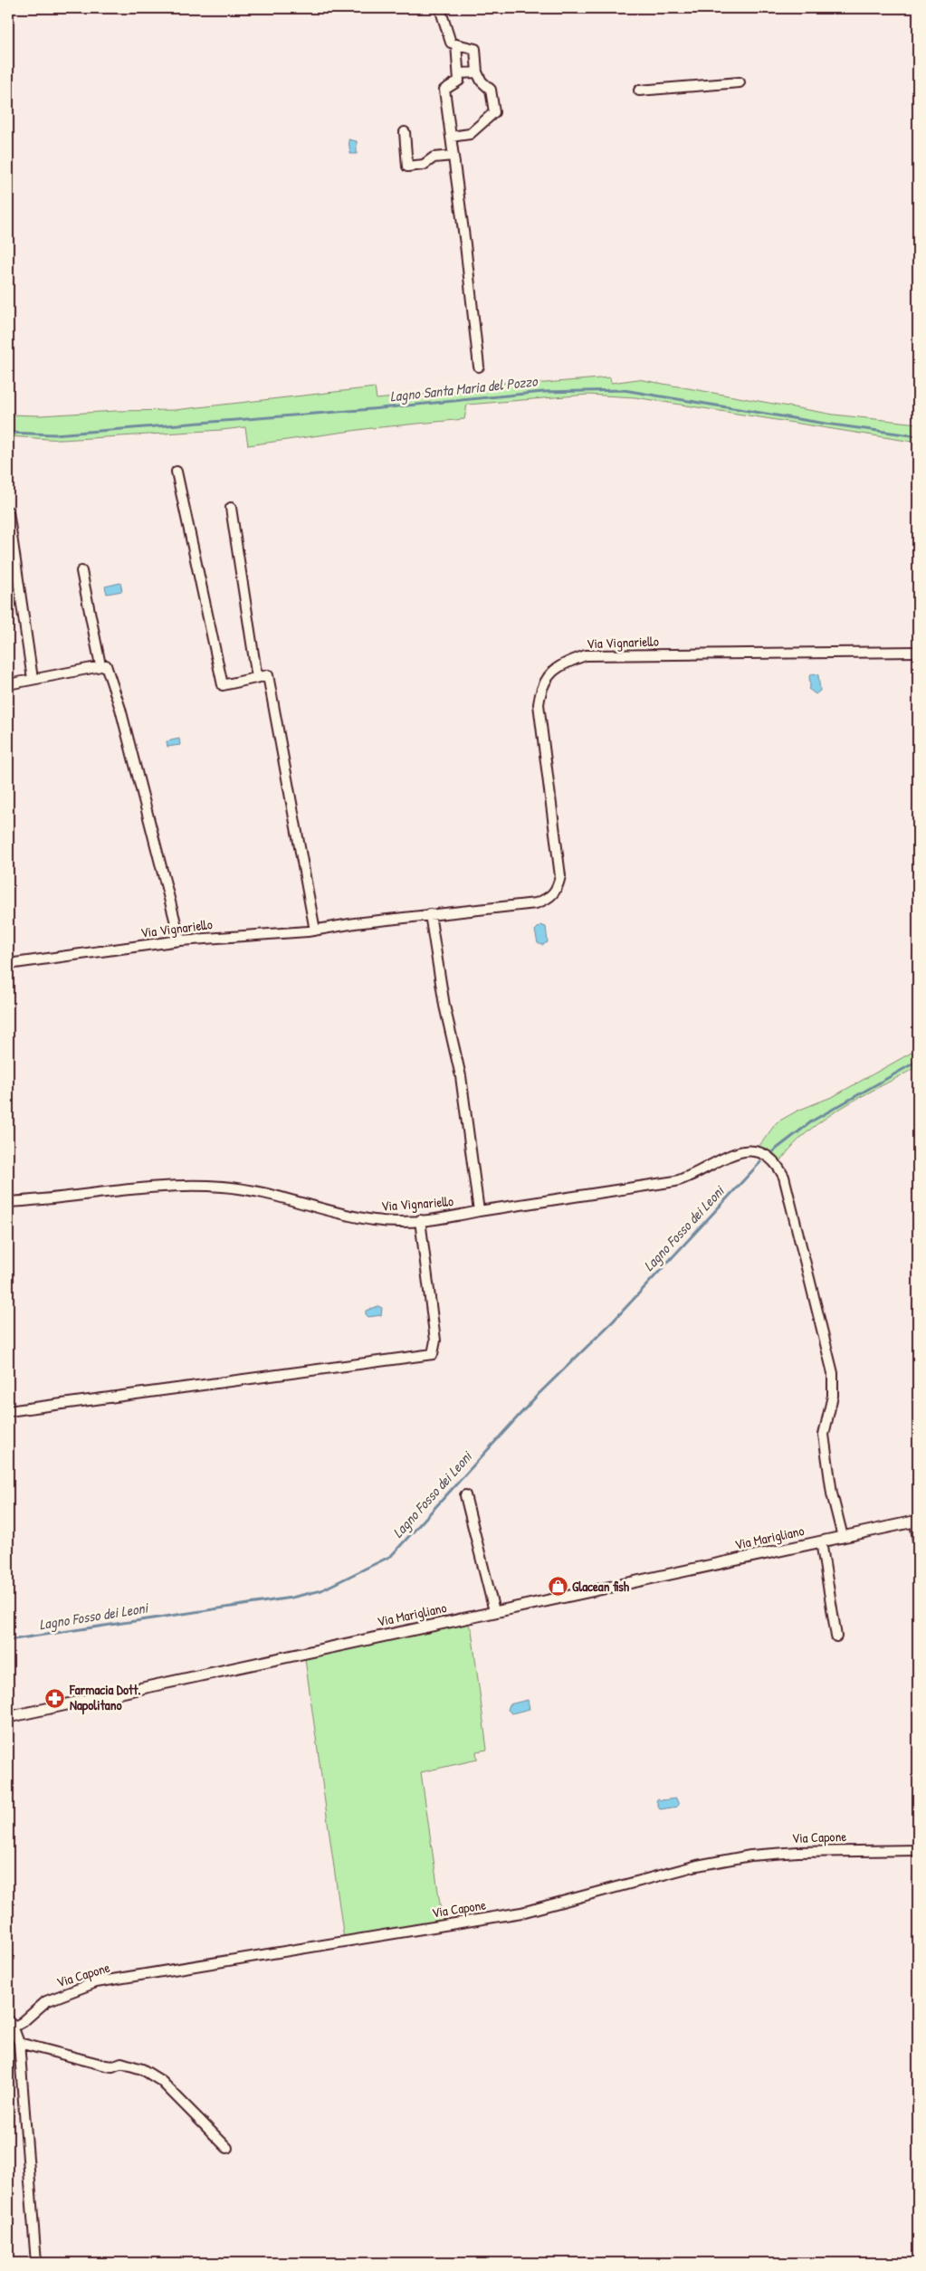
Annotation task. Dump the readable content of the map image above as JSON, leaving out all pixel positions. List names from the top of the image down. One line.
{"streets":{"street":["Via Vignariello","Via Marigliano","Via Capone"]},"crossings":[["Via Vignariello","Via Marigliano"]],"water":["Lagno Santa Maria del Pozzo","Lagno Fosso dei Leoni"],"places":{"shop":["Glacean fish"],"pharmacy":["Farmacia Dott. Napolitano"]}}
